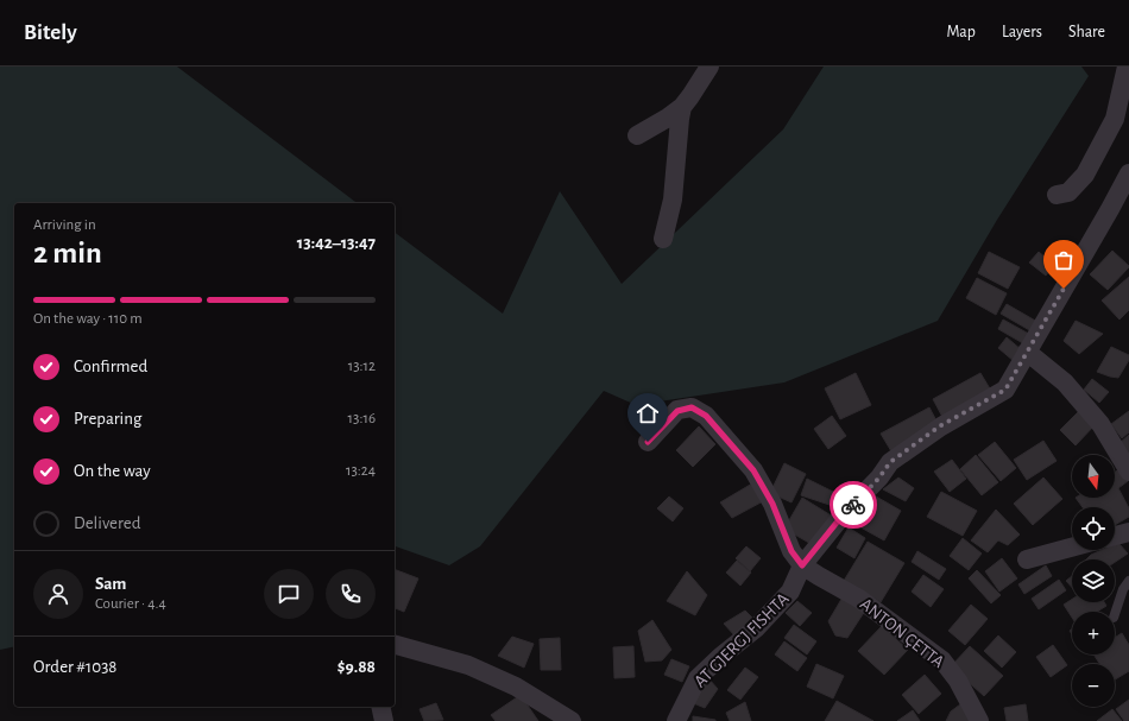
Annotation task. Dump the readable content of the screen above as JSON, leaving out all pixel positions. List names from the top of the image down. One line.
{"streets":{"street":["ANTON ÇETTA","AT GJERGJ FISHTA"]},"crossings":[["ANTON ÇETTA","AT GJERGJ FISHTA"]],"north":"bottom","page":{"header":"Bitely","nav":["Map","Layers","Share"],"heading":["2 min","Arriving in","13:42–13:47"],"panel":["Sam","Courier · 4.4","Order #1038","$9.88"],"bar":"On the way · 110 m","list":[["Confirmed","13:12"],["Preparing","13:16"],["On the way","13:24"],"Delivered"],"map_buttons":["+","−"]}}
